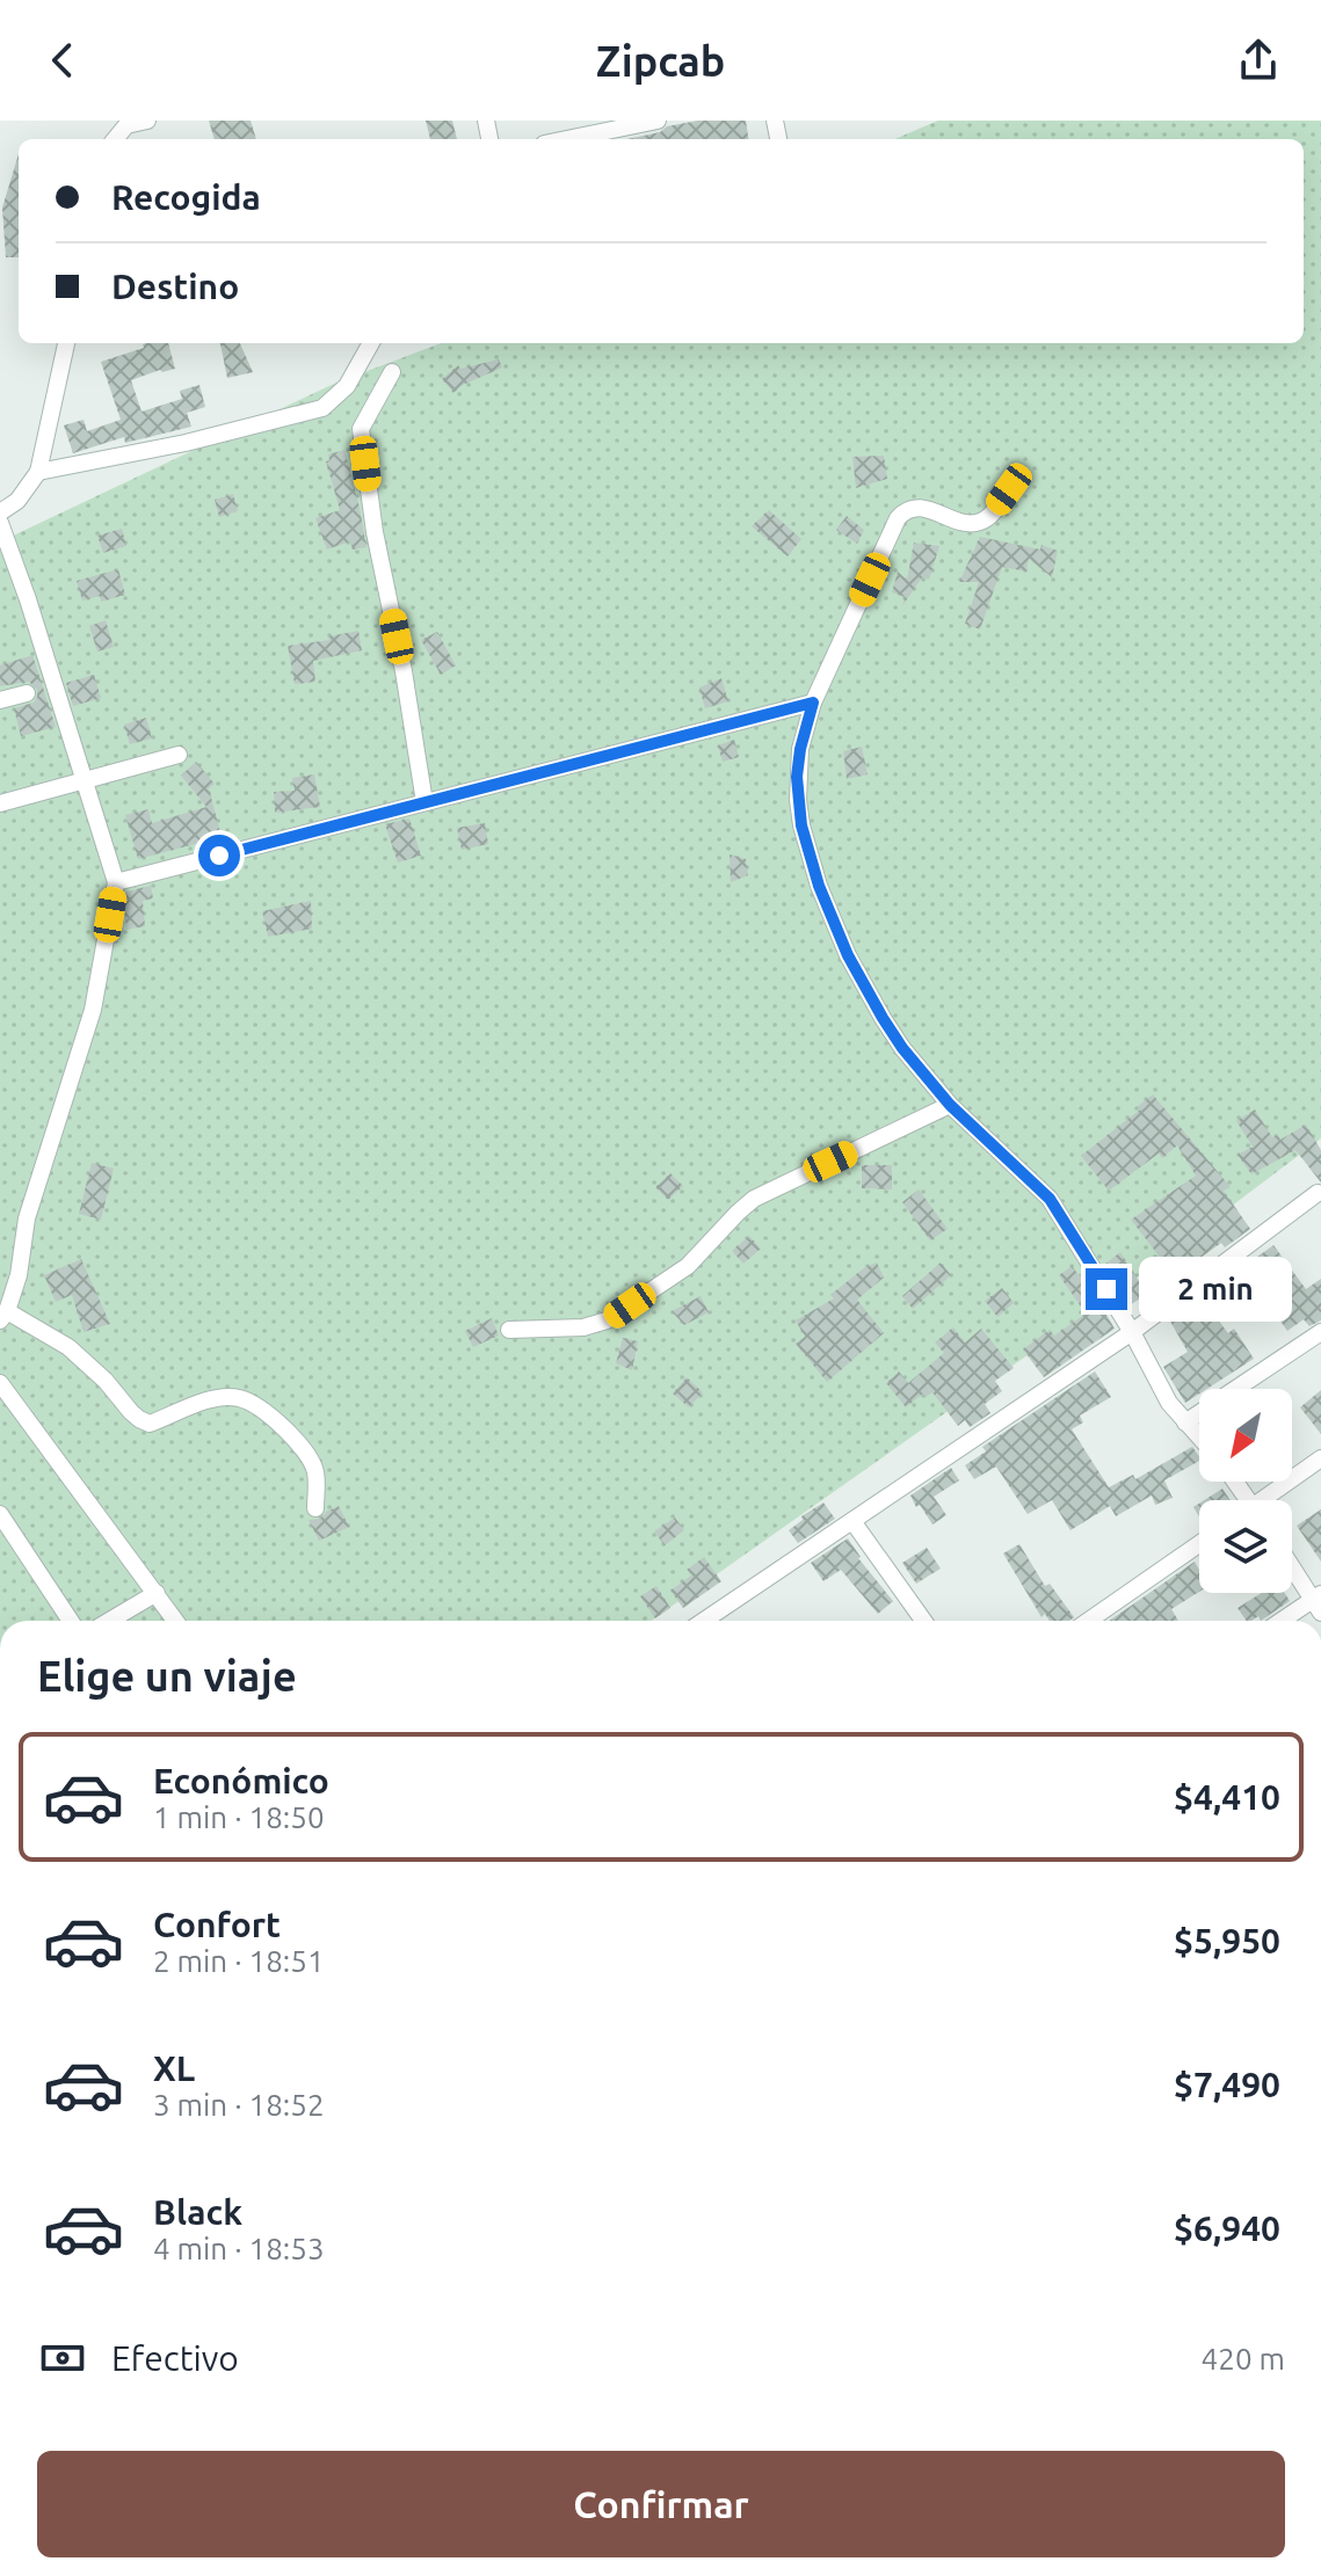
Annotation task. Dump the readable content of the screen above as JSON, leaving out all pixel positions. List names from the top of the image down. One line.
{"north":"bottom left","page":{"header":"Zipcab","banner":["Recogida","Destino"],"bubble":"2 min","heading":"Elige un viaje","list":[{"name":"Económico","note":"1 min · 18:50","value":"$4,410"},{"name":"Confort","note":"2 min · 18:51","value":"$5,950"},{"name":"XL","note":"3 min · 18:52","value":"$7,490"},{"name":"Black","note":"4 min · 18:53","value":"$6,940"}],"pay":["Efectivo","420 m"],"buttons":"Confirmar"}}
